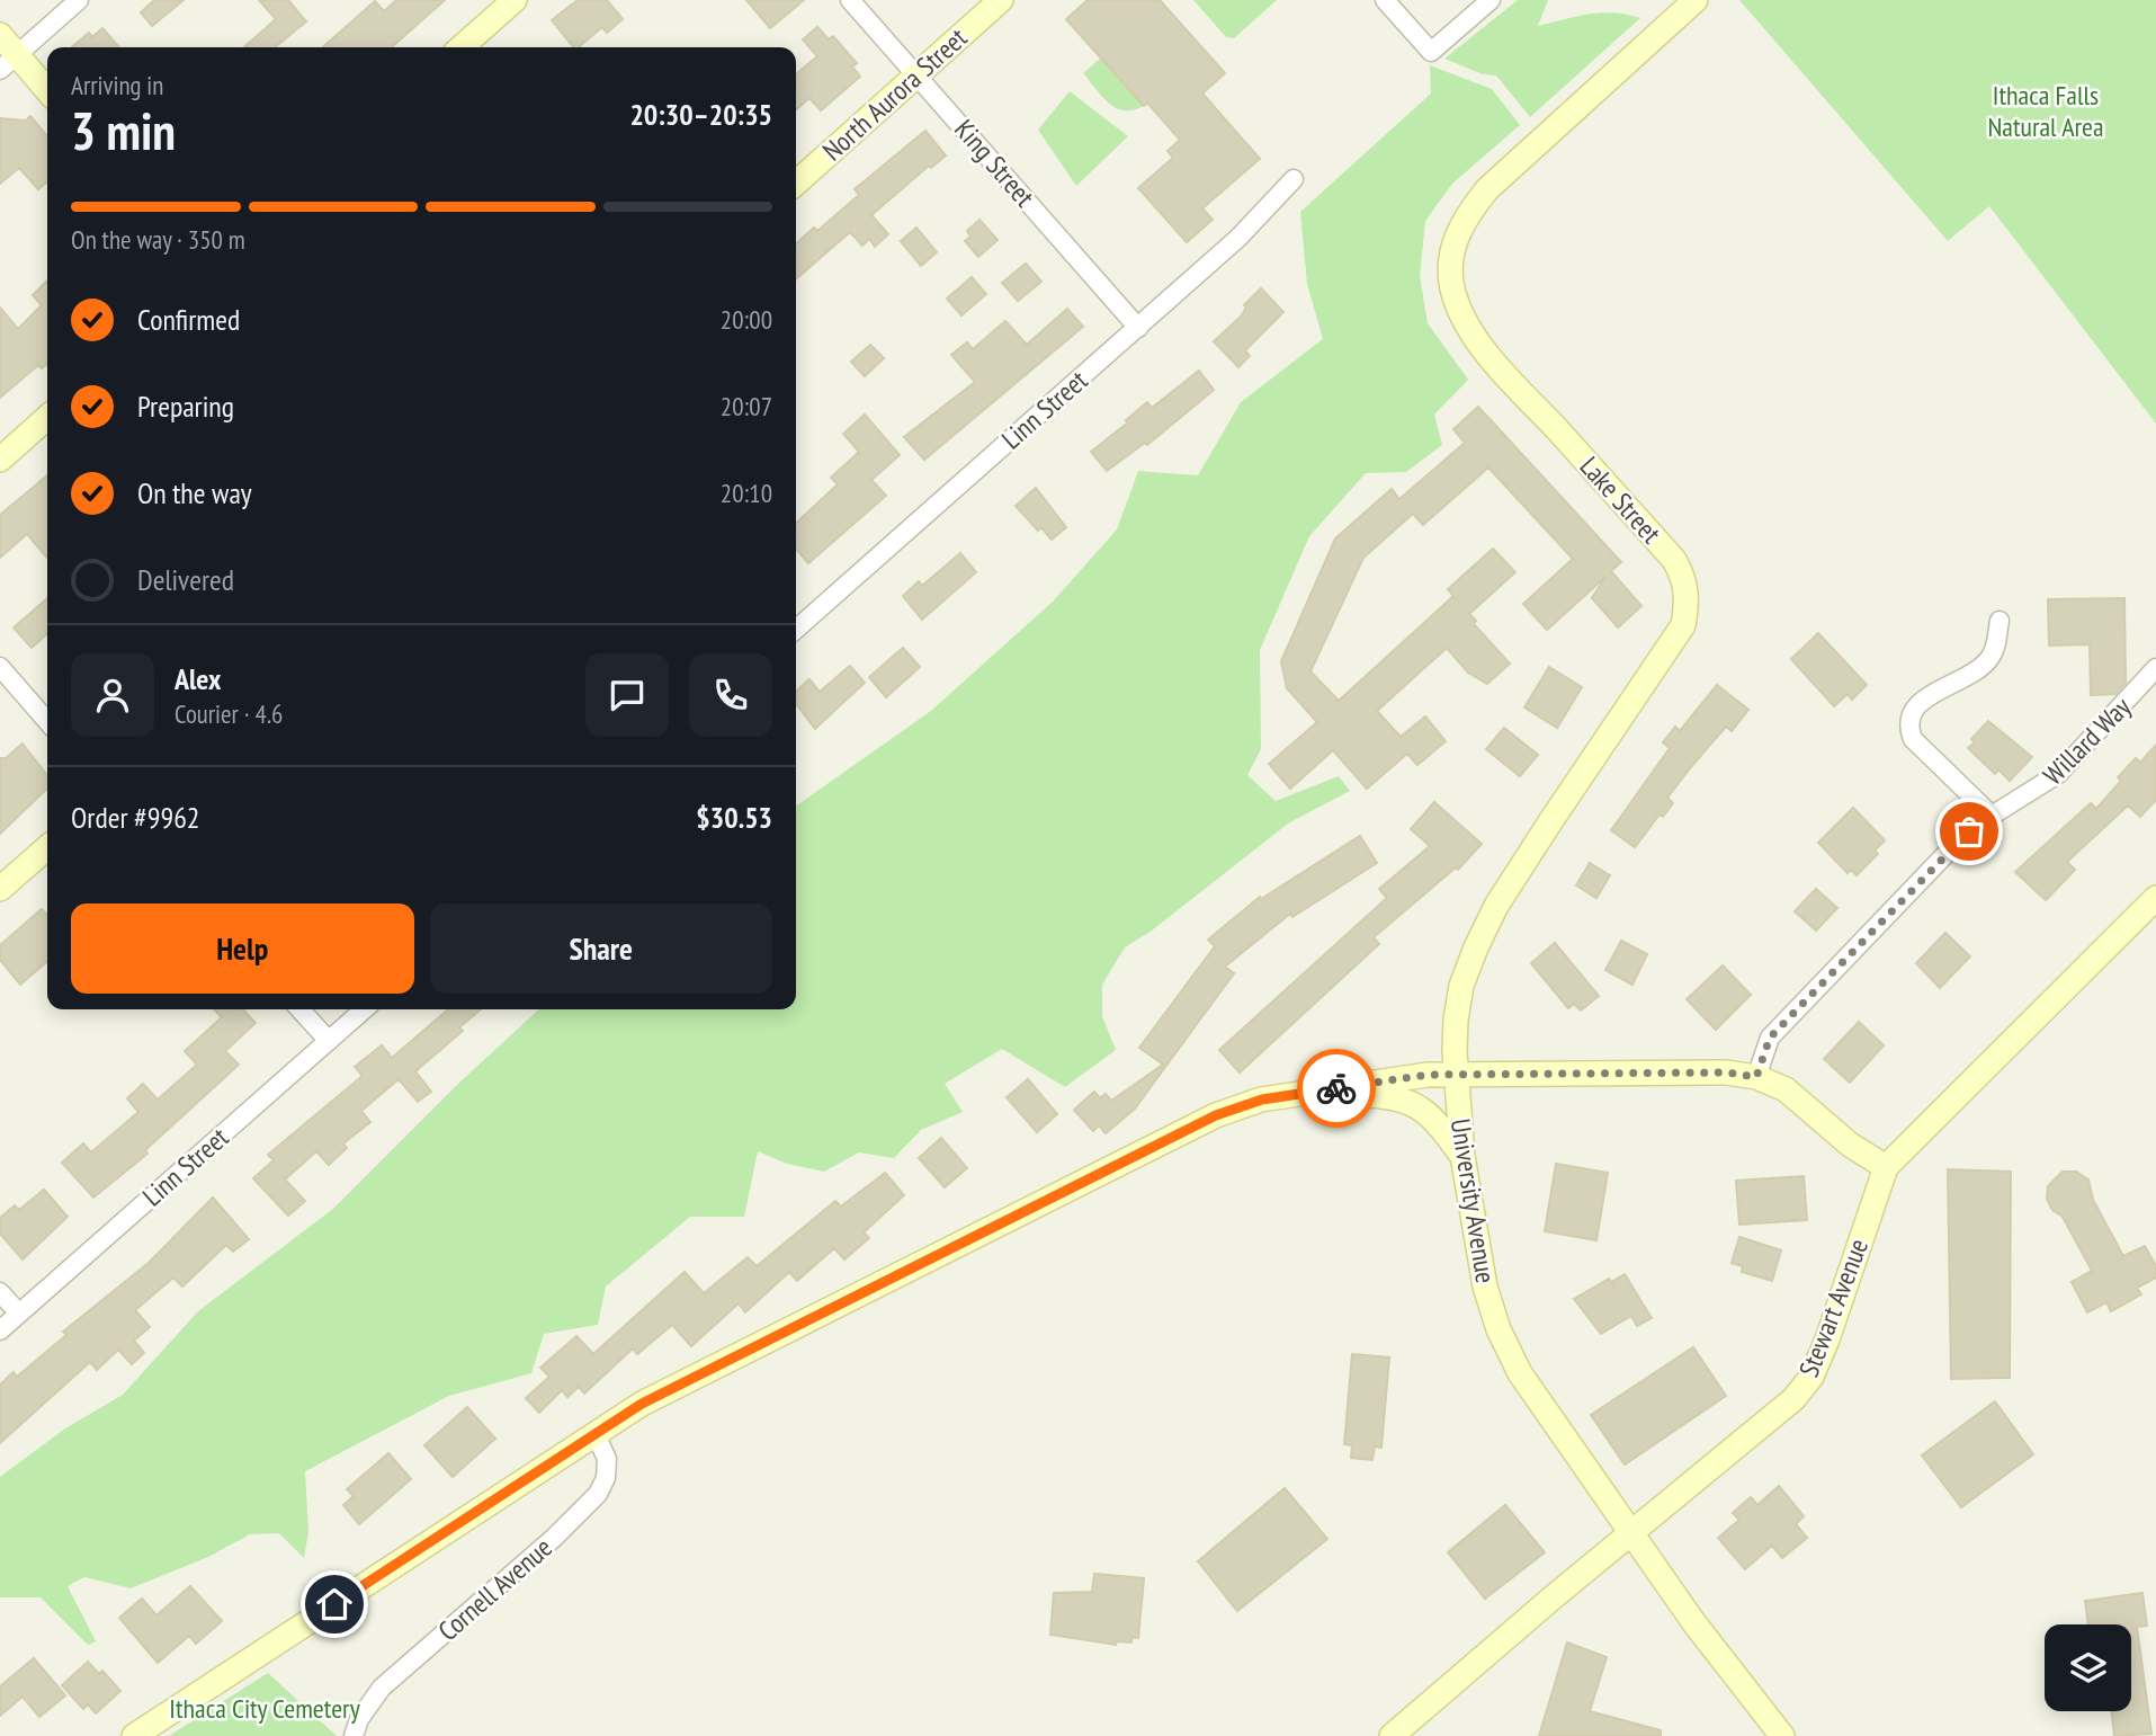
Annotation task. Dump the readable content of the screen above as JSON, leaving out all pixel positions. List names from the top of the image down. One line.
{"streets":{"street":["North Aurora Street","King Street","Linn Street","Lake Street","Willard Way","University Avenue","Stewart Avenue","Cornell Avenue"]},"crossings":[["North Aurora Street","King Street"],["King Street","Linn Street"],["Lake Street","University Avenue"],["University Avenue","Stewart Avenue"]],"parks":["Ithaca Falls Natural Area","Ithaca City Cemetery"],"page":{"heading":["3 min","Arriving in","20:30–20:35"],"panel":["Alex","Courier · 4.6","Order #9962","$30.53"],"bar":"On the way · 350 m","list":[["Confirmed","20:00"],["Preparing","20:07"],["On the way","20:10"],"Delivered"],"buttons":["Help","Share"]}}
